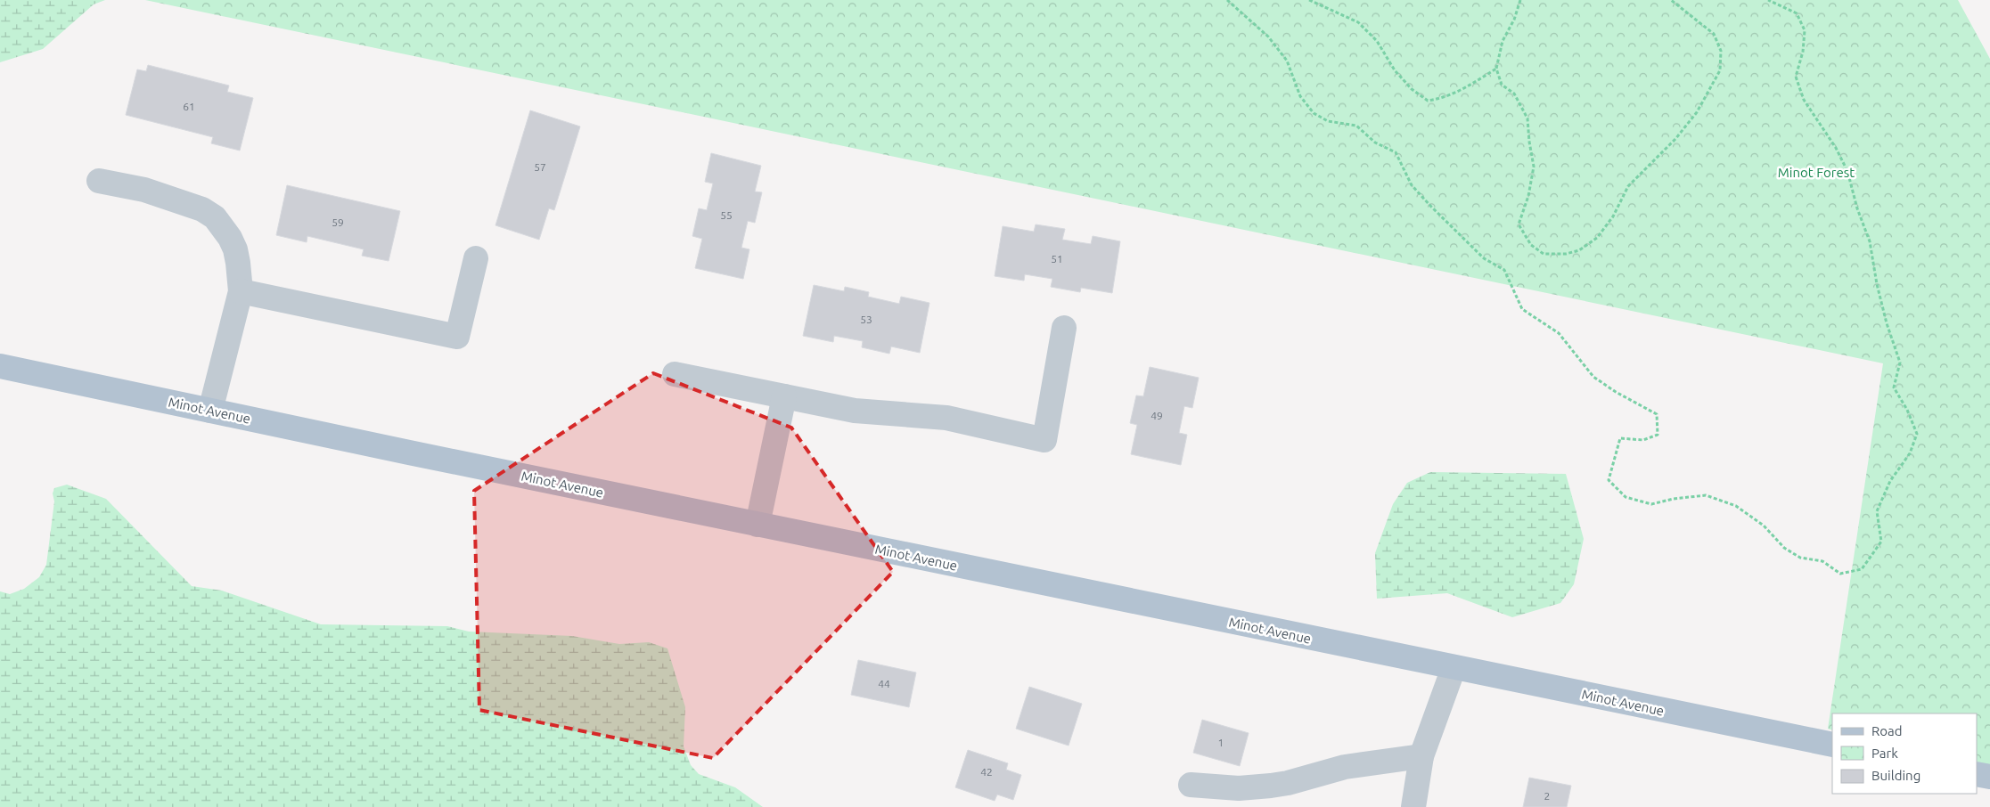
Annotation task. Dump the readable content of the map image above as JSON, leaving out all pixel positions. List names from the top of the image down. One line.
{"streets":{"main road":["Minot Avenue"]},"parks":["Minot Forest"],"house_numbers":["61","57","55","59","51","53","49","44","1","42","2"],"legend":["Road","Park","Building"]}
